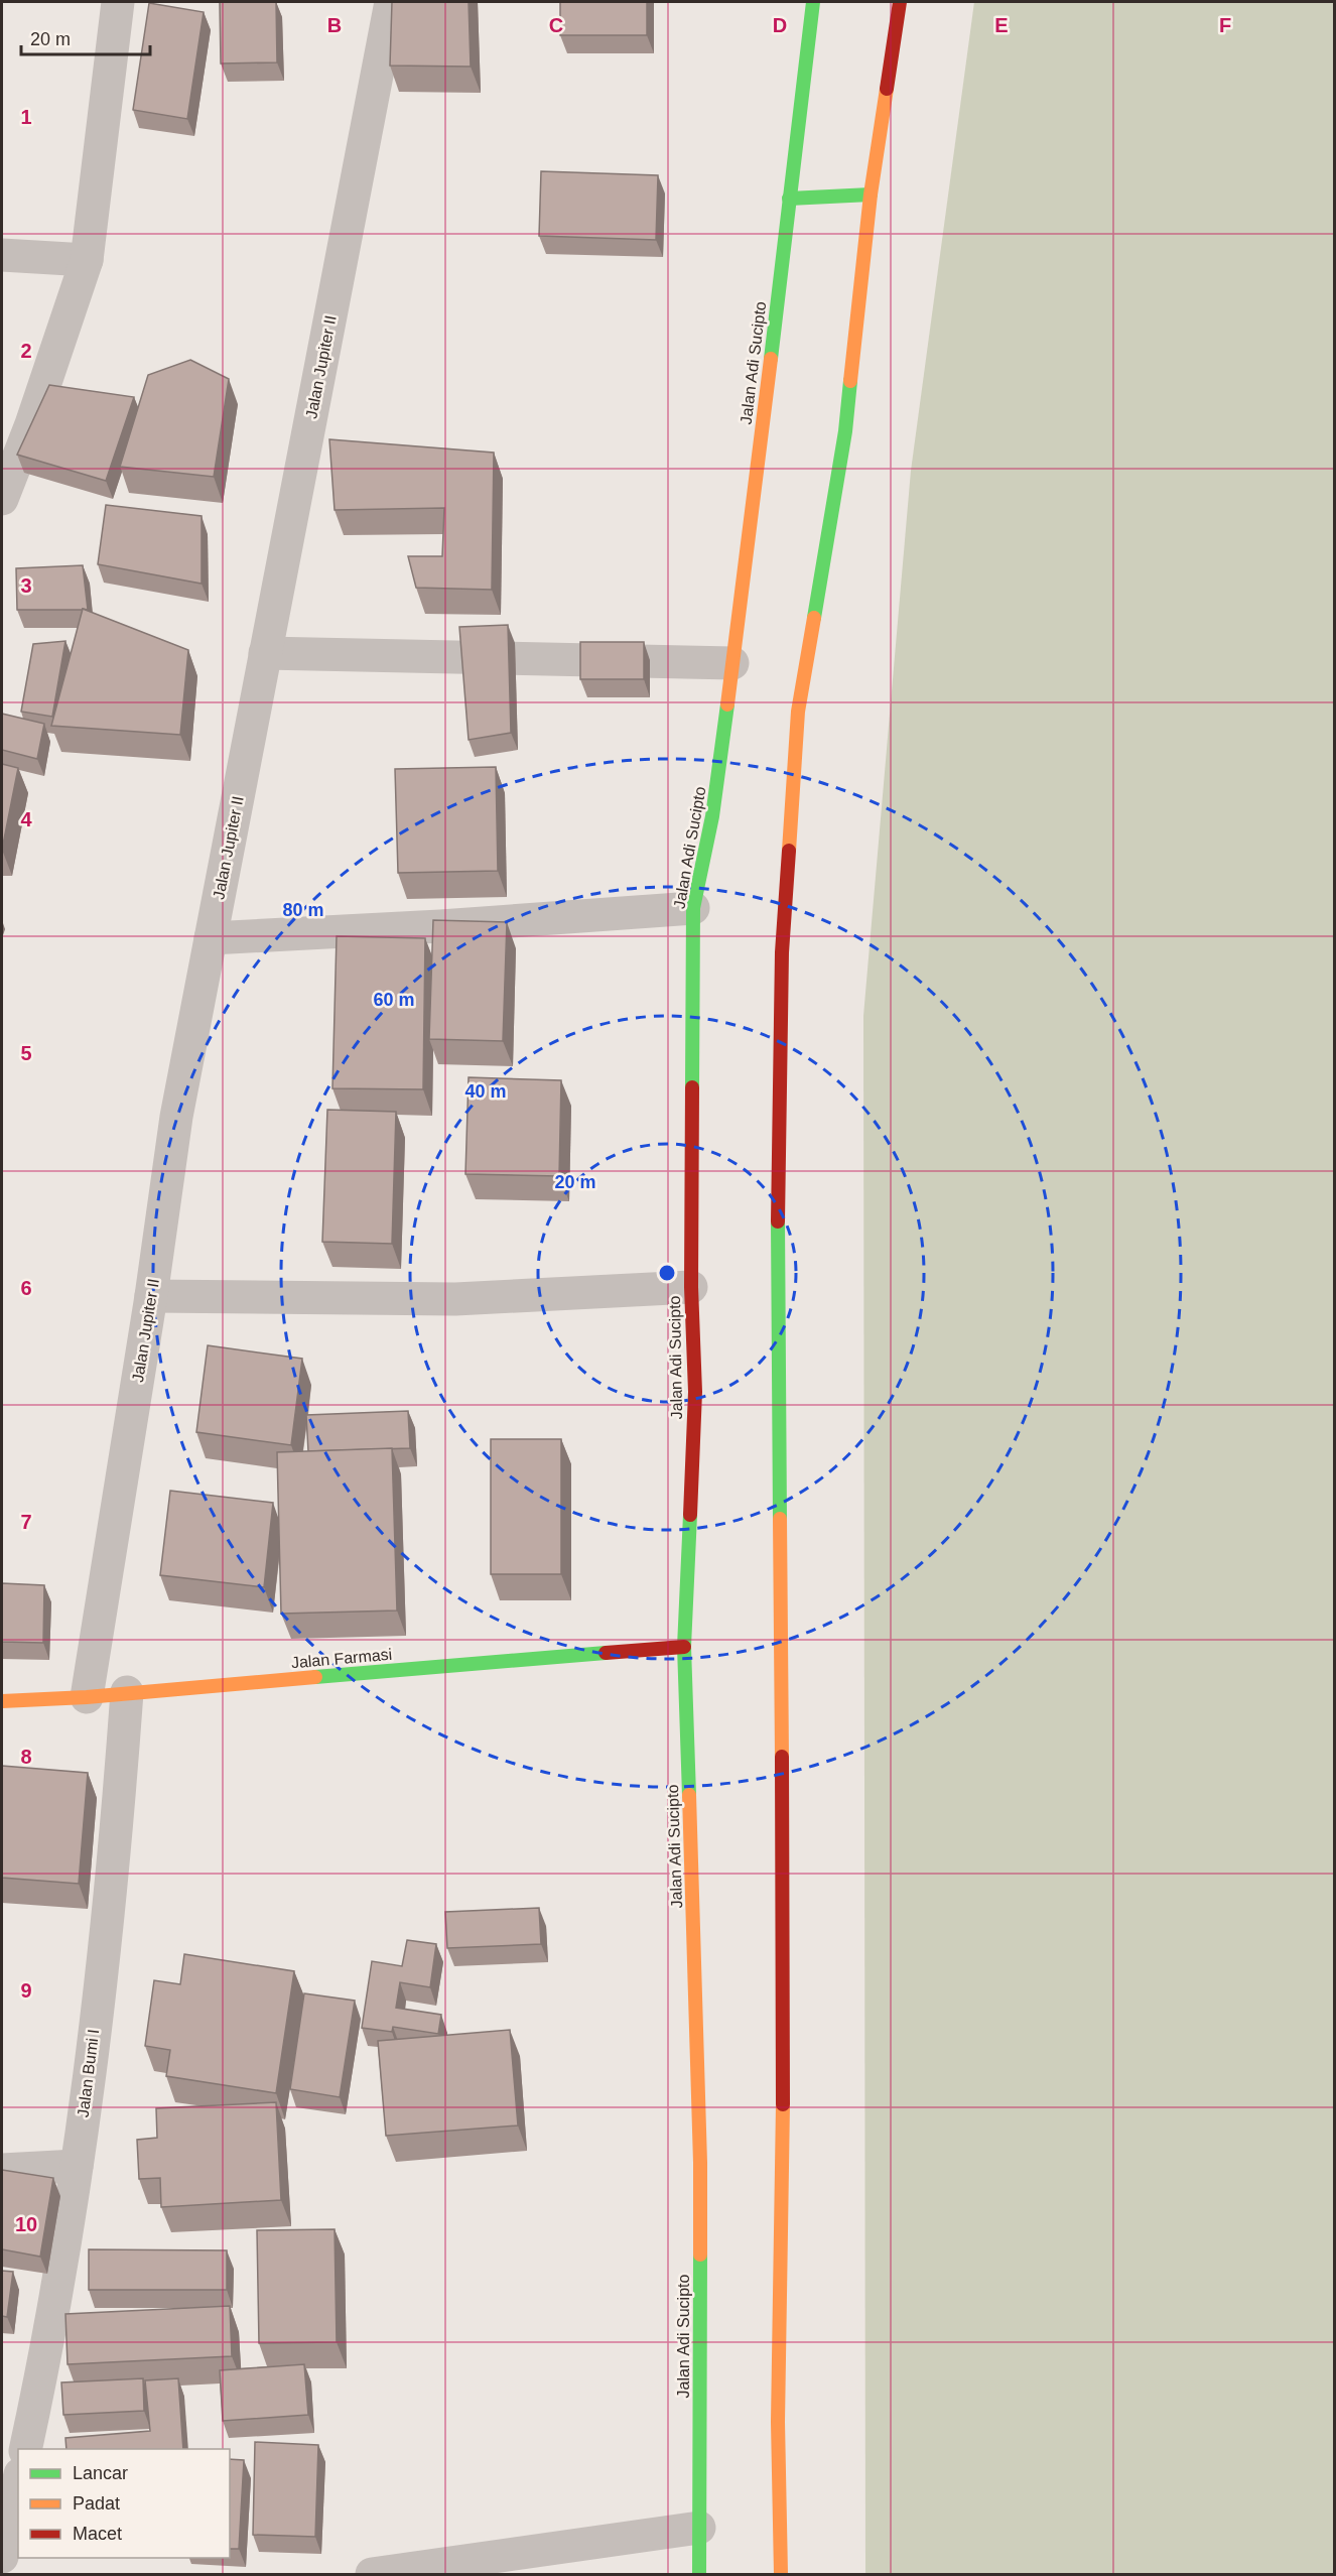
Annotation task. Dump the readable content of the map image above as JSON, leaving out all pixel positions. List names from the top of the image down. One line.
{"streets":{"main road":["Jalan Adi Sucipto","Jalan Farmasi"],"street":["Jalan Jupiter II","Jalan Bumi I"]},"crossings":[["Jalan Adi Sucipto","Jalan Farmasi"],["Jalan Jupiter II","Jalan Farmasi"],["Jalan Farmasi","Jalan Bumi I"]],"legend":["Lancar","Padat","Macet"],"scale_bar":"20 m","grid":{"columns":["B","C","D","E","F"],"rows":["1","2","3","4","5","6","7","8","9","10"]},"rings":["80 m","60 m","40 m","20 m"]}
